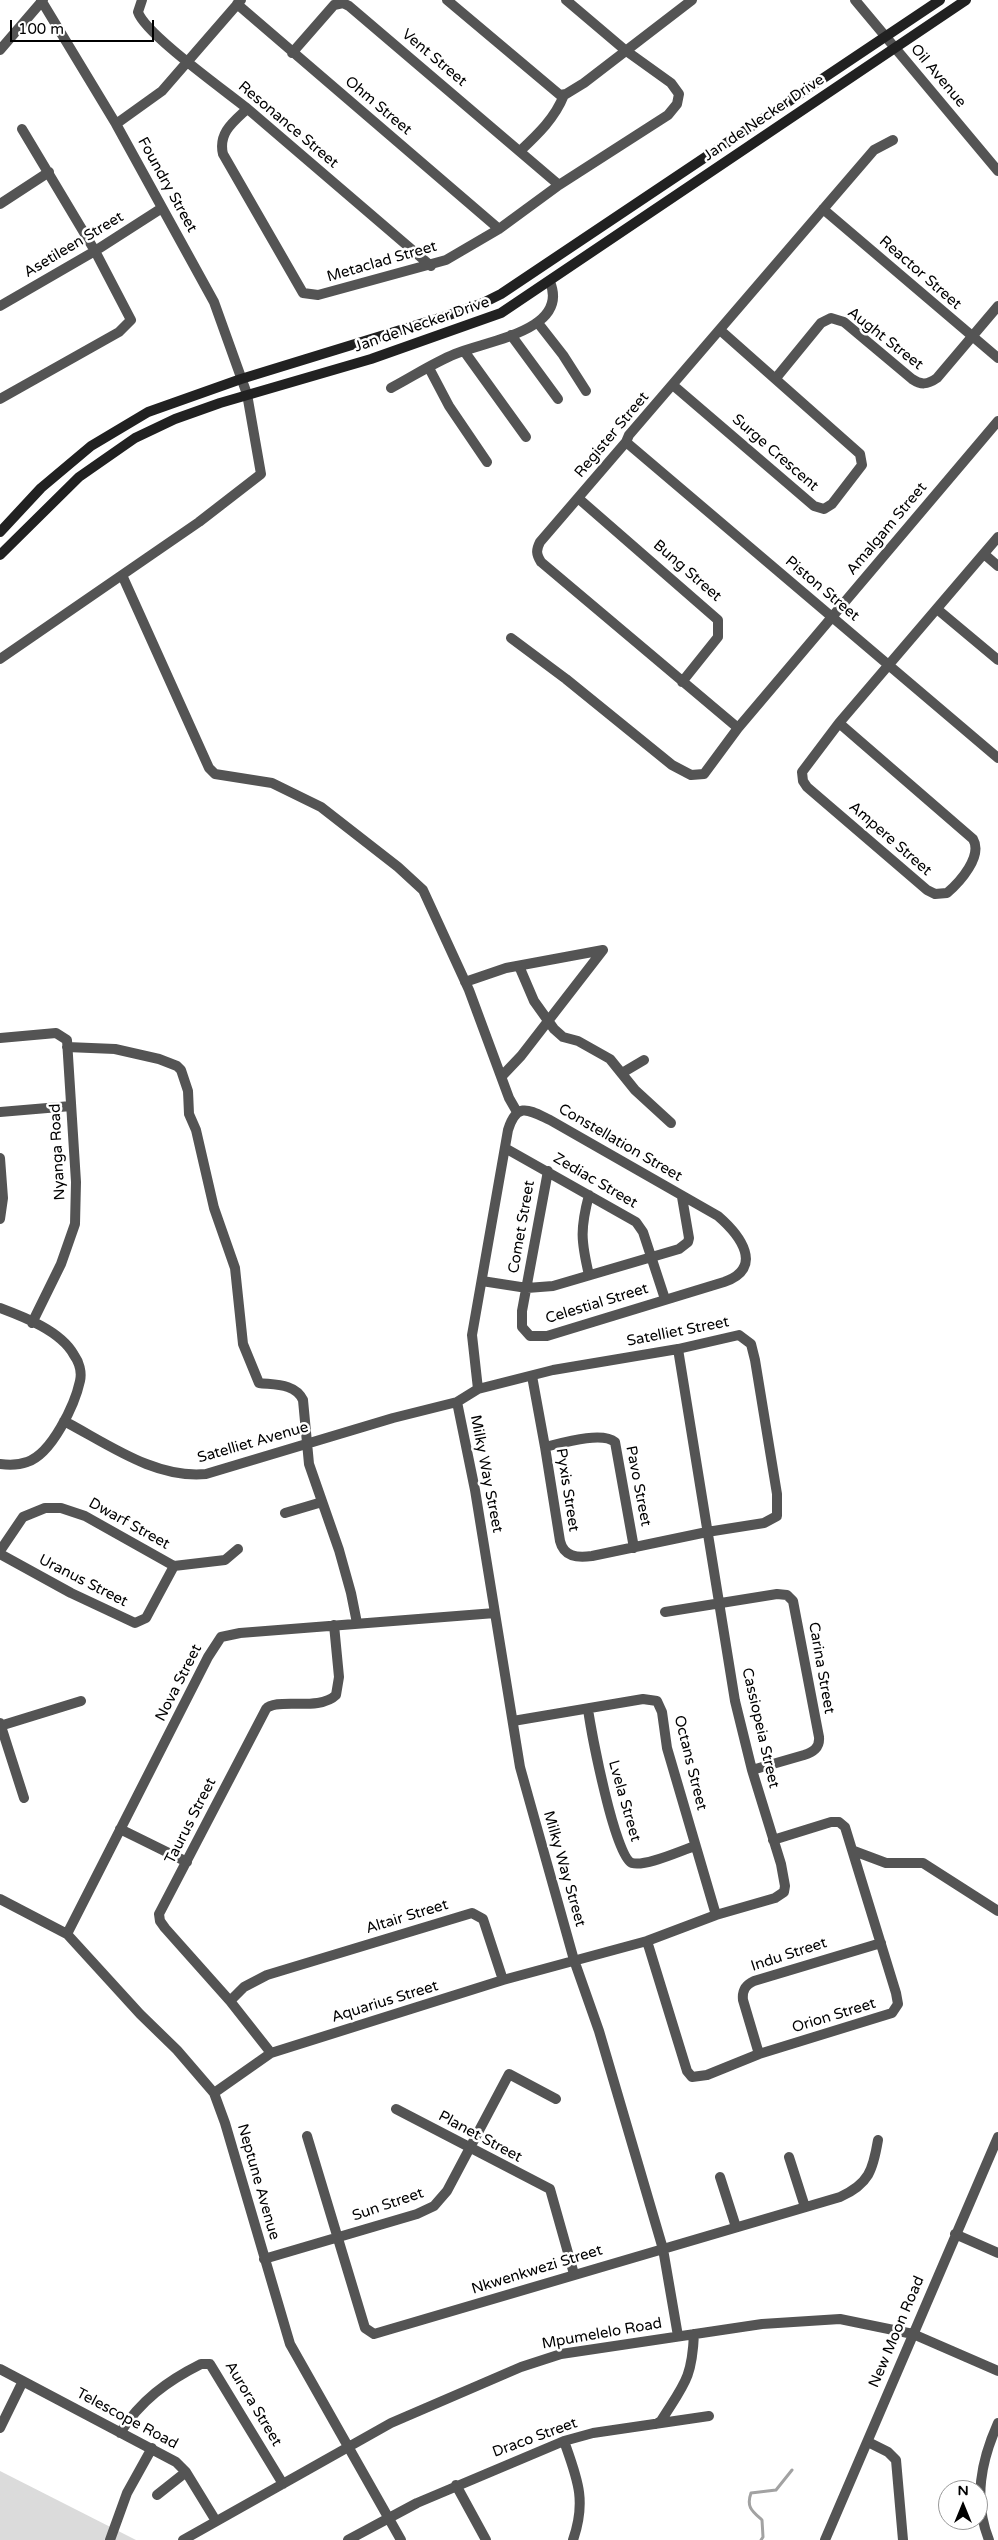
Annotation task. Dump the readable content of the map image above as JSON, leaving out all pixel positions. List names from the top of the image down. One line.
{"streets":{"main road":["Jan de Necker Drive"],"street":["Vent Street","Oil Avenue","Ohm Street","Resonance Street","Foundry Street","Asetileen Street","Metaclad Street","Reactor Street","Aught Street","Register Street","Surge Crescent","Amalgam Street","Bung Street","Piston Street","Ampere Street","Constellation Street","Nyanga Road","Zediac Street","Comet Street","Celestial Street","Satelliet Street","Satelliet Avenue","Milky Way Street","Pavo Street","Pyxis Street","Dwarf Street","Uranus Street","Carina Street","Nova Street","Cassiopeia Street","Octans Street","Lvela Street","Taurus Street","Altair Street","Indu Street","Aquarius Street","Orion Street","Planet Street","Neptune Avenue","Sun Street","Nkwenkwezi Street","New Moon Road","Mpumelelo Road","Aurora Street","Telescope Road","Draco Street"]},"crossings":[["Vent Street","Ohm Street"],["Vent Street","Metaclad Street"],["Oil Avenue","Jan de Necker Drive"],["Ohm Street","Metaclad Street"],["Jan de Necker Drive","Foundry Street"],["Resonance Street","Metaclad Street"],["Foundry Street","Asetileen Street"],["Reactor Street","Aught Street"],["Reactor Street","Register Street"],["Aught Street","Surge Crescent"],["Register Street","Surge Crescent"],["Register Street","Amalgam Street"],["Register Street","Bung Street"],["Register Street","Piston Street"],["Amalgam Street","Piston Street"],["Piston Street","Ampere Street"],["Constellation Street","Zediac Street"],["Constellation Street","Comet Street"],["Constellation Street","Celestial Street"],["Zediac Street","Comet Street"],["Zediac Street","Celestial Street"],["Comet Street","Celestial Street"],["Satelliet Street","Satelliet Avenue"],["Satelliet Street","Milky Way Street"],["Satelliet Street","Pyxis Street"],["Satelliet Street","Cassiopeia Street"],["Satelliet Avenue","Milky Way Street"],["Milky Way Street","Nova Street"],["Milky Way Street","Cassiopeia Street"],["Milky Way Street","Octans Street"],["Milky Way Street","Aquarius Street"],["Milky Way Street","Nkwenkwezi Street"],["Milky Way Street","Mpumelelo Road"],["Pavo Street","Pyxis Street"],["Pyxis Street","Cassiopeia Street"],["Dwarf Street","Uranus Street"],["Carina Street","Cassiopeia Street"],["Nova Street","Taurus Street"],["Nova Street","Neptune Avenue"],["Cassiopeia Street","Octans Street"],["Cassiopeia Street","Aquarius Street"],["Cassiopeia Street","Orion Street"],["Octans Street","Lvela Street"],["Taurus Street","Altair Street"],["Taurus Street","Aquarius Street"],["Altair Street","Aquarius Street"],["Indu Street","Orion Street"],["Aquarius Street","Neptune Avenue"],["Planet Street","Sun Street"],["Planet Street","Nkwenkwezi Street"],["Neptune Avenue","Sun Street"],["Neptune Avenue","Mpumelelo Road"],["Neptune Avenue","Draco Street"],["Sun Street","Nkwenkwezi Street"],["New Moon Road","Mpumelelo Road"],["Mpumelelo Road","Aurora Street"],["Mpumelelo Road","Telescope Road"],["Aurora Street","Telescope Road"]],"scale_bar":"100 m","north":"top"}
